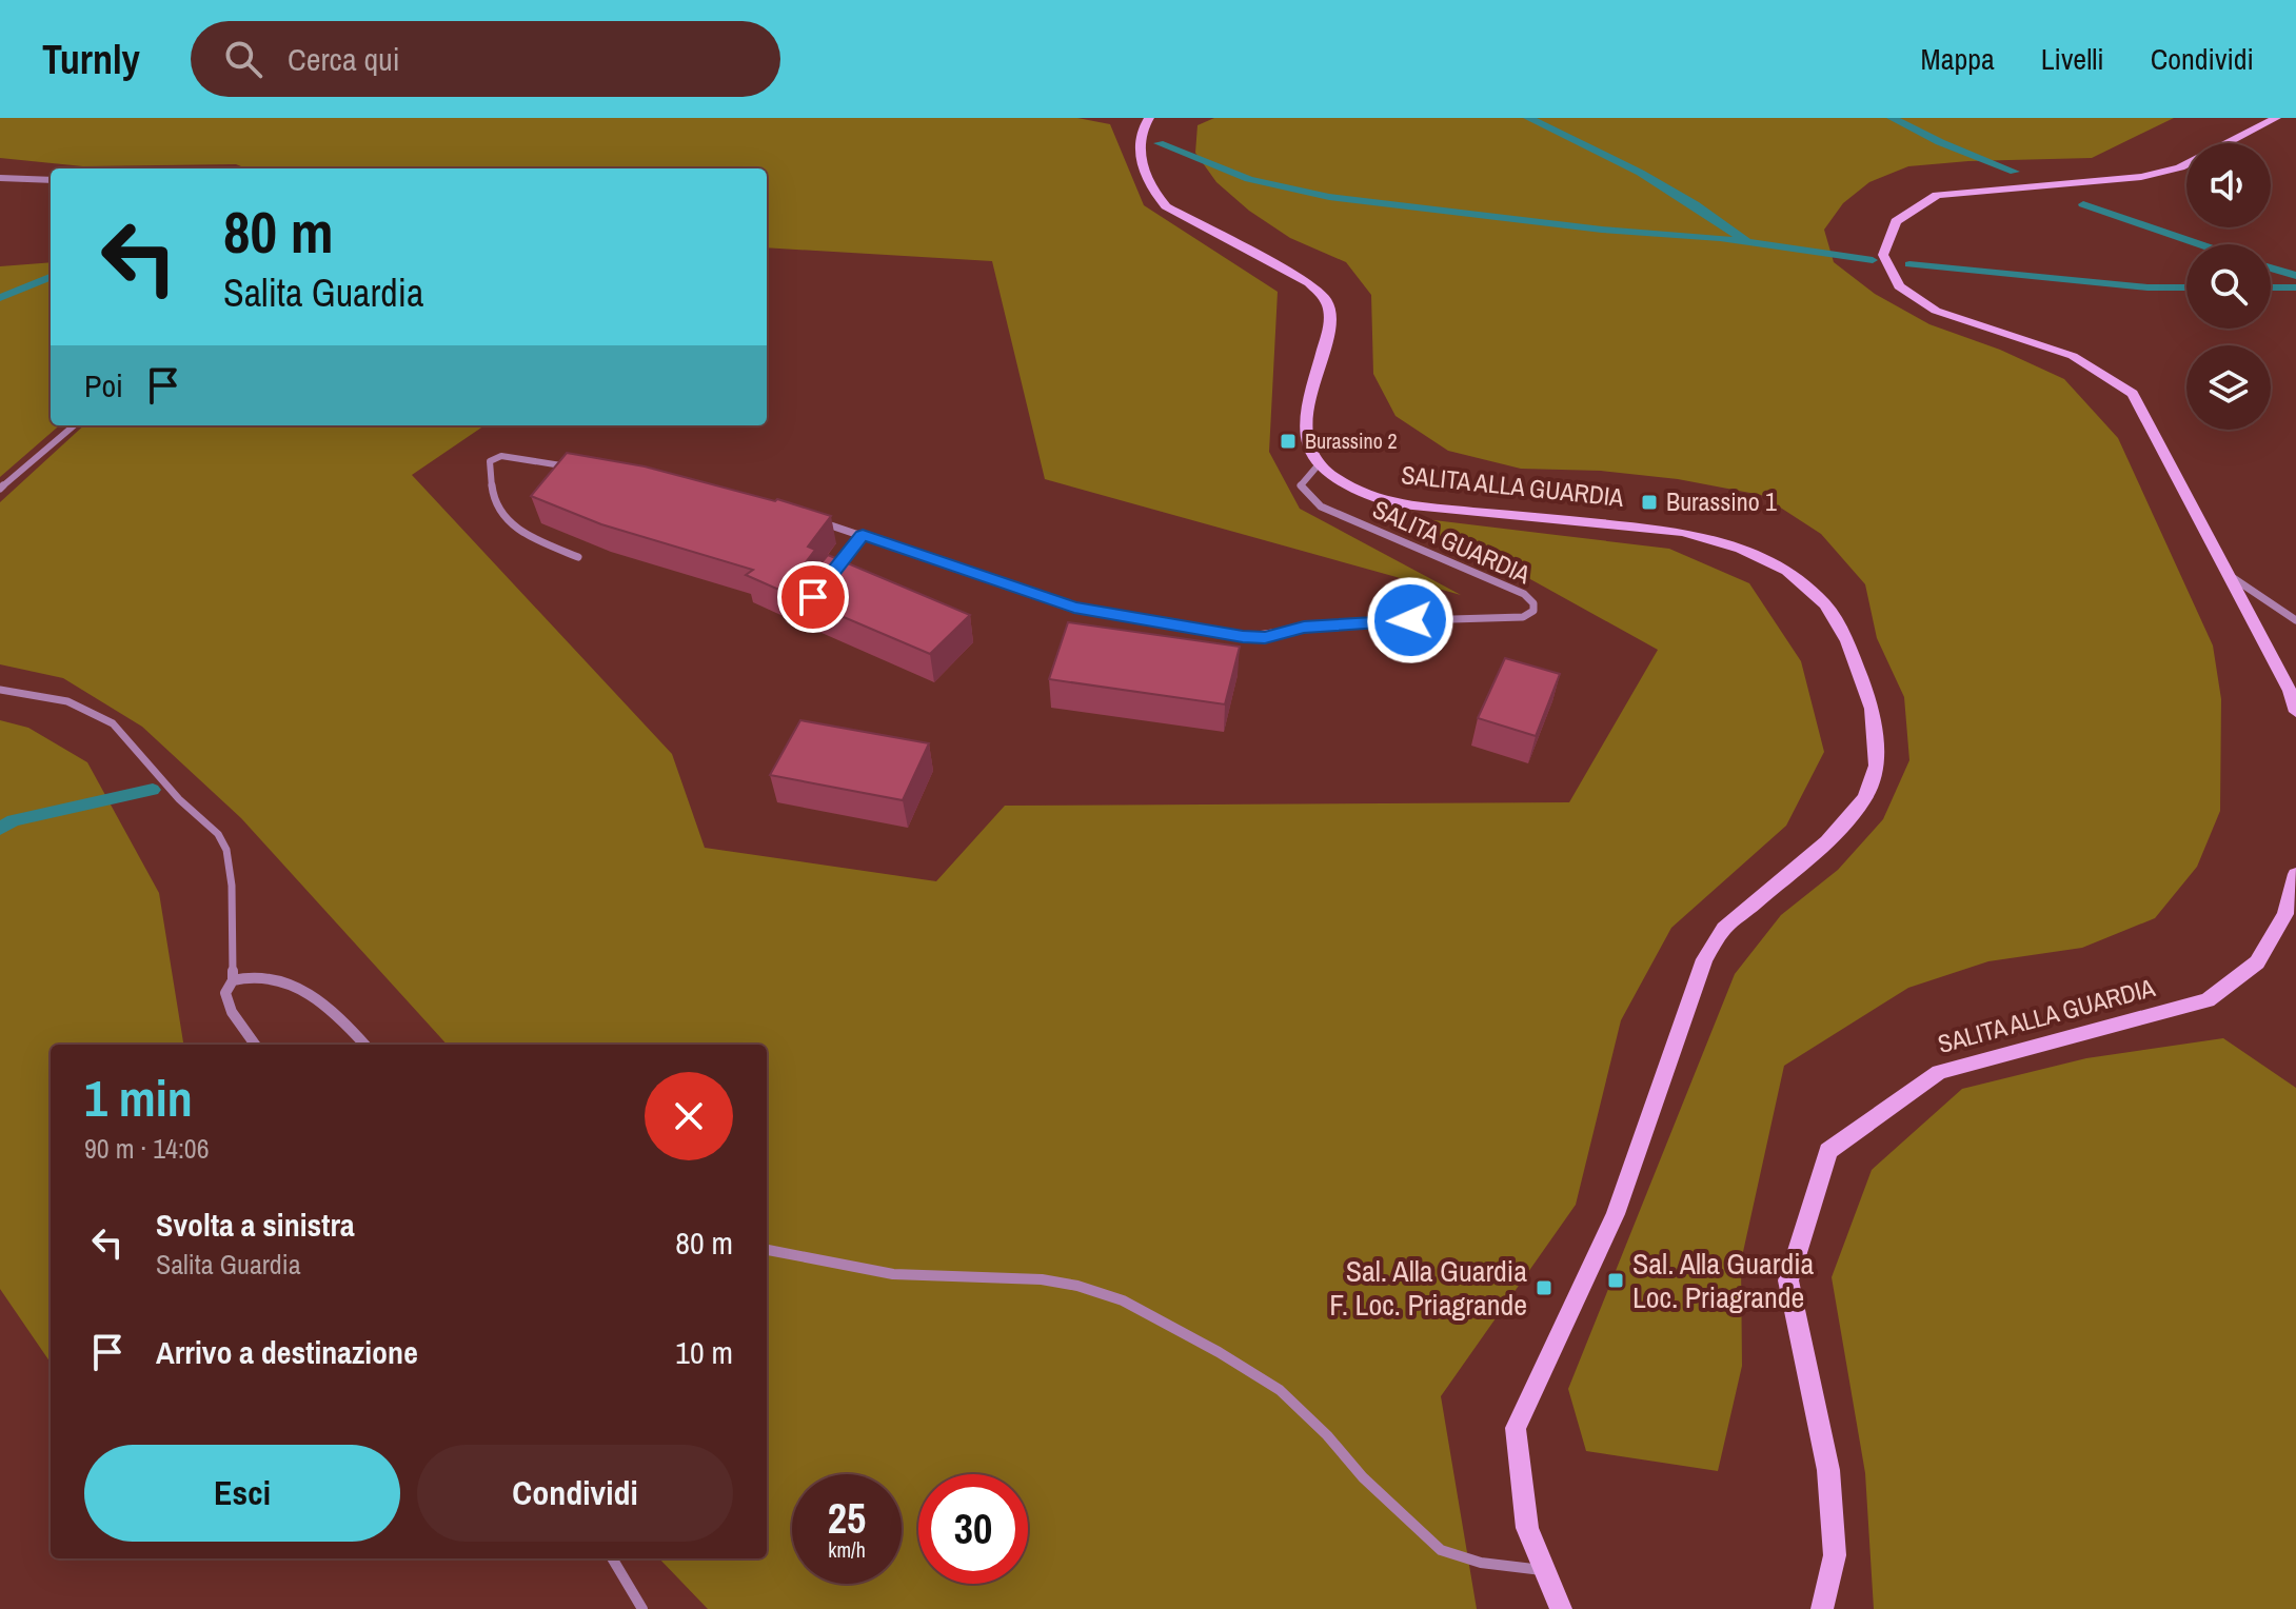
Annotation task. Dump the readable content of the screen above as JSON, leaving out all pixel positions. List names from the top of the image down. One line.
{"streets":{"main road":["SALITA ALLA GUARDIA"],"street":["SALITA GUARDIA"]},"crossings":[["SALITA ALLA GUARDIA","SALITA GUARDIA"]],"places":{"transit":["Burassino 2","Burassino 1","Sal. Alla Guardia Loc. Priagrande","Sal. Alla Guardia F. Loc. Priagrande"]},"page":{"header":"Turnly","search":"Cerca qui","nav":["Mappa","Livelli","Condividi"],"turn":["80 m","Salita Guardia"],"then":"Poi","heading":["1 min","90 m · 14:06"],"list":[{"name":"Svolta a sinistra","note":"Salita Guardia","value":"80 m"},{"name":"Arrivo a destinazione","value":"10 m"}],"buttons":["Esci","Condividi"],"speed":"25 km/h","limit":"30"}}
